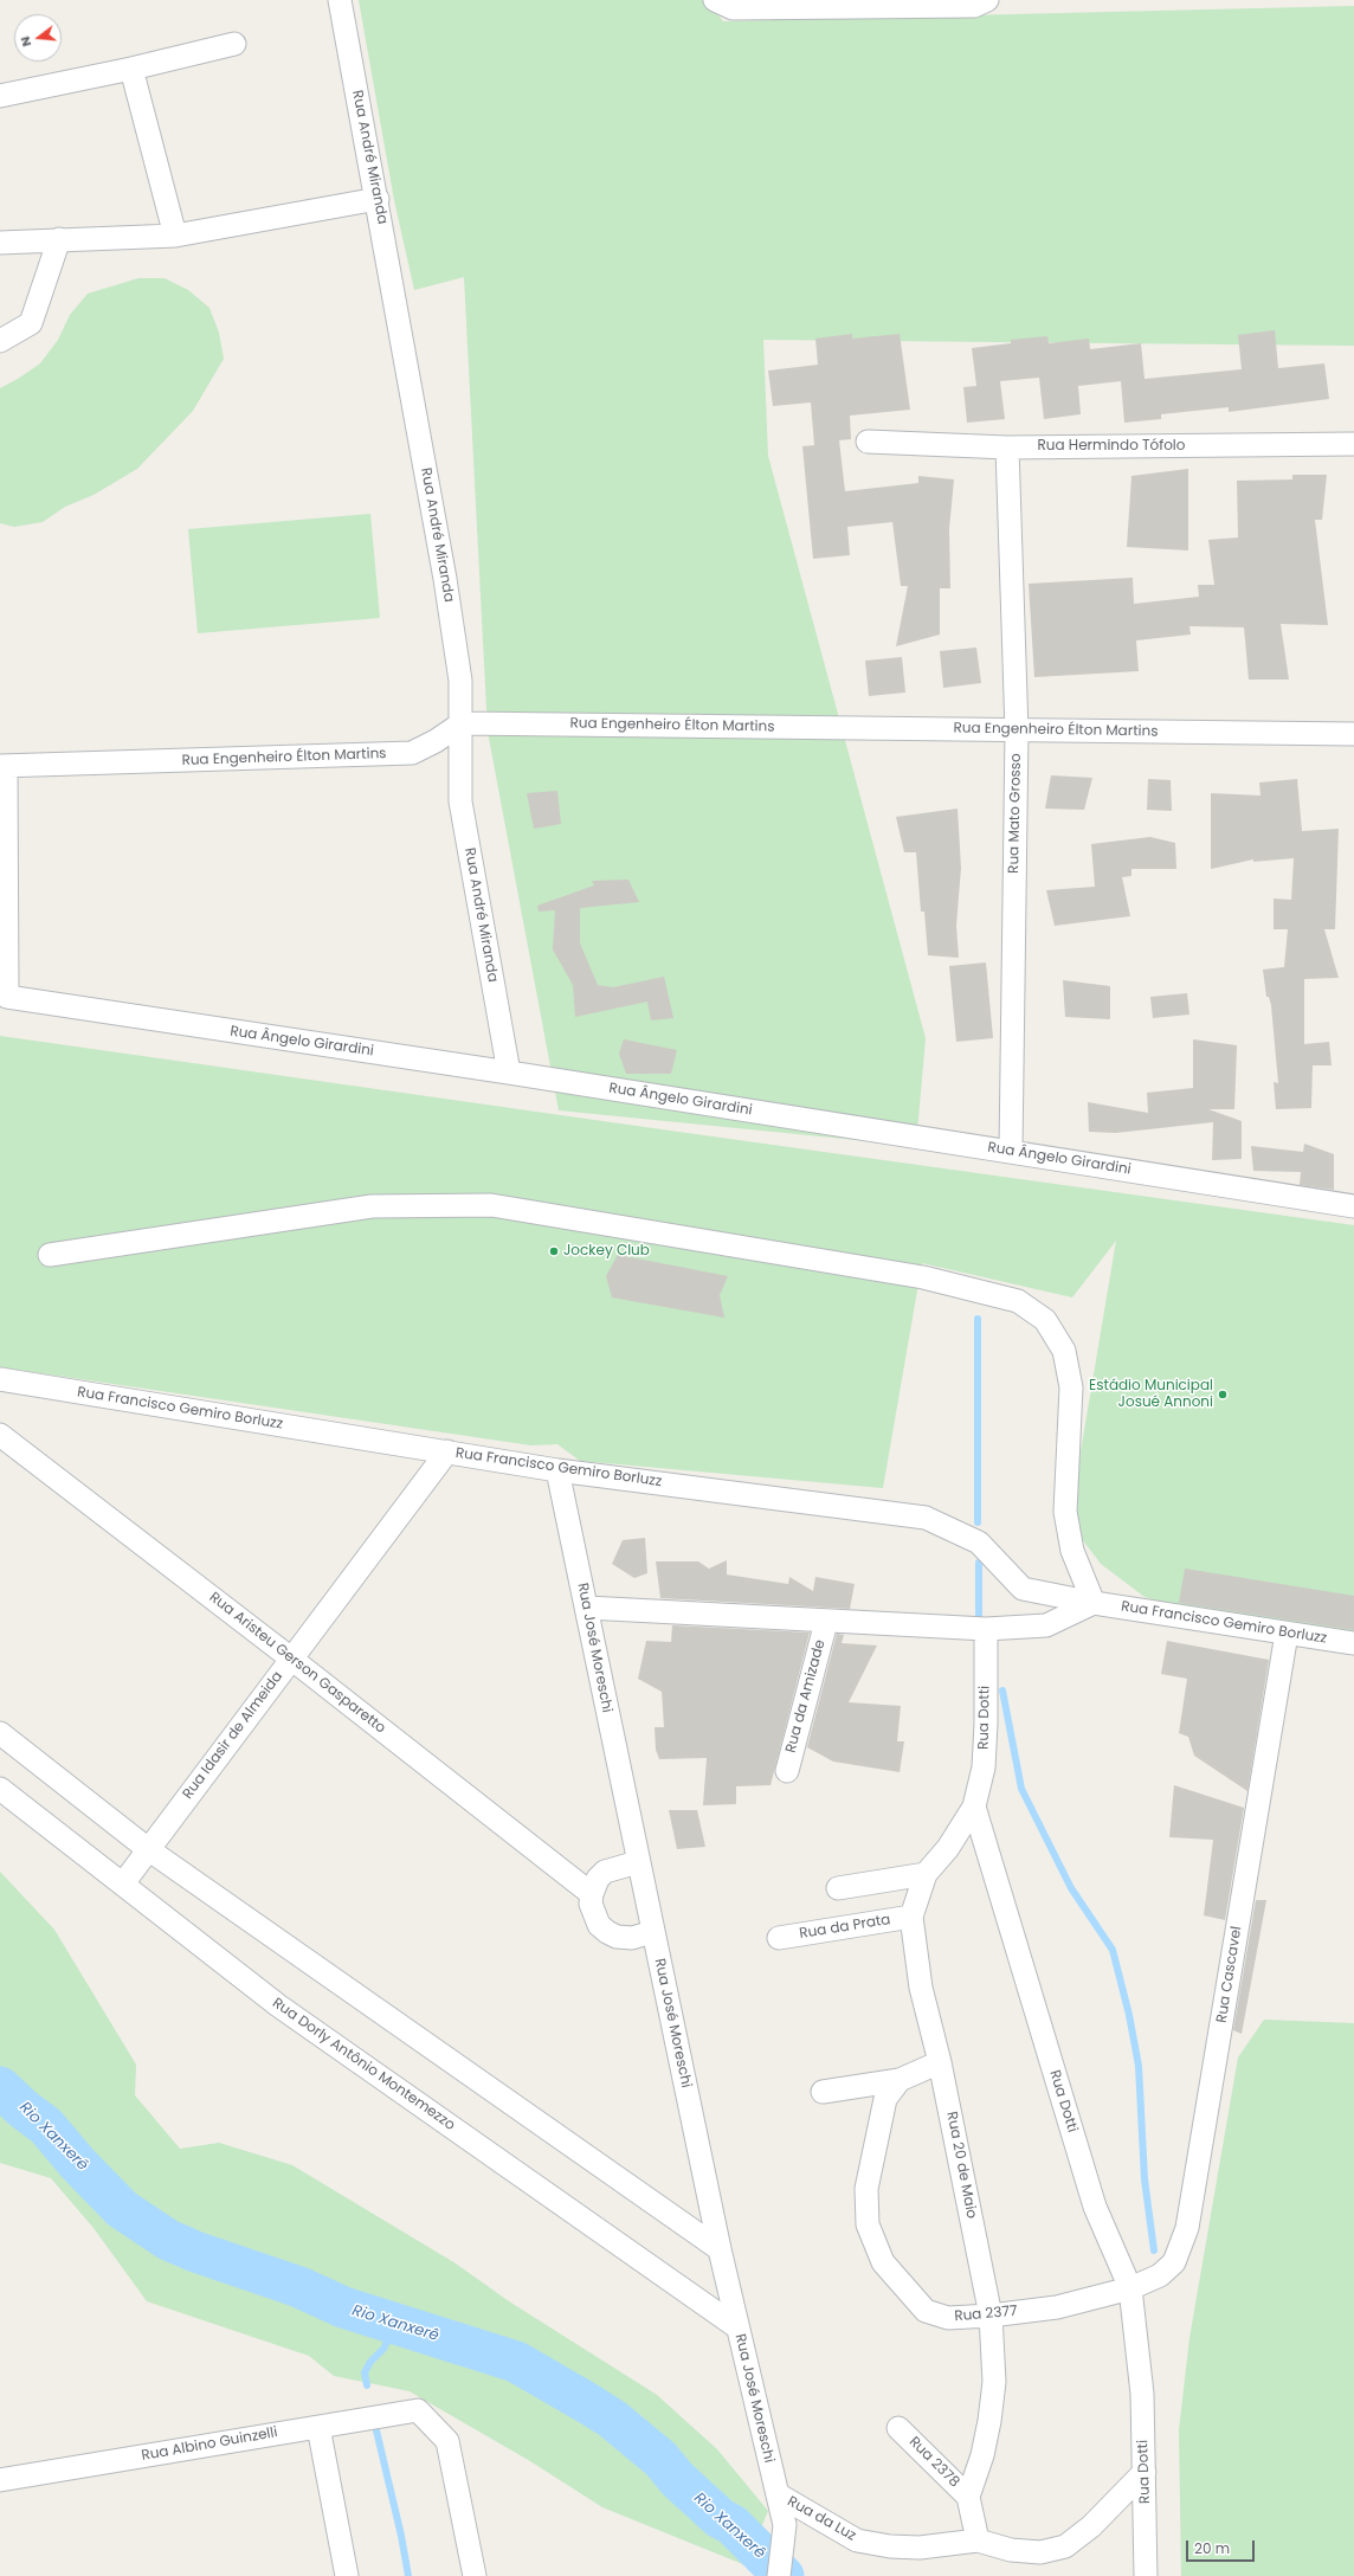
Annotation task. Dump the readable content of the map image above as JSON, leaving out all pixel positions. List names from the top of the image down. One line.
{"streets":{"street":["Rua André Miranda","Rua Hermindo Tófolo","Rua Engenheiro Élton Martins","Rua Mato Grosso","Rua Ângelo Girardini","Rua Francisco Gemiro Borluzz","Rua José Moreschi","Rua Aristeu Gerson Gasparetto","Rua da Amizade","Rua Dotti","Rua Idasir de Almeida","Rua da Prata","Rua Cascavel","Rua Dorly Antônio Montemezzo","Rua 20 de Maio","Rua 2377","Rua Albino Guinzelli","Rua 2378","Rua da Luz"]},"crossings":[["Rua André Miranda","Rua Engenheiro Élton Martins"],["Rua André Miranda","Rua Ângelo Girardini"],["Rua Hermindo Tófolo","Rua Mato Grosso"],["Rua Engenheiro Élton Martins","Rua Mato Grosso"],["Rua Engenheiro Élton Martins","Rua Ângelo Girardini"],["Rua Mato Grosso","Rua Ângelo Girardini"],["Rua Francisco Gemiro Borluzz","Rua José Moreschi"],["Rua Francisco Gemiro Borluzz","Rua Idasir de Almeida"],["Rua Francisco Gemiro Borluzz","Rua Cascavel"],["Rua José Moreschi","Rua Dorly Antônio Montemezzo"],["Rua José Moreschi","Rua da Luz"],["Rua Aristeu Gerson Gasparetto","Rua Idasir de Almeida"],["Rua Dotti","Rua Cascavel"],["Rua Dotti","Rua 20 de Maio"],["Rua Dotti","Rua 2377"],["Rua Dotti","Rua da Luz"],["Rua Idasir de Almeida","Rua Dorly Antônio Montemezzo"],["Rua da Prata","Rua 20 de Maio"],["Rua Cascavel","Rua 2377"],["Rua 20 de Maio","Rua 2377"],["Rua 20 de Maio","Rua 2378"]],"water":["Rio Xanxerê"],"places":["Jockey Club","Estádio Municipal Josué Annoni"],"scale_bar":"20 m","north":"left"}
